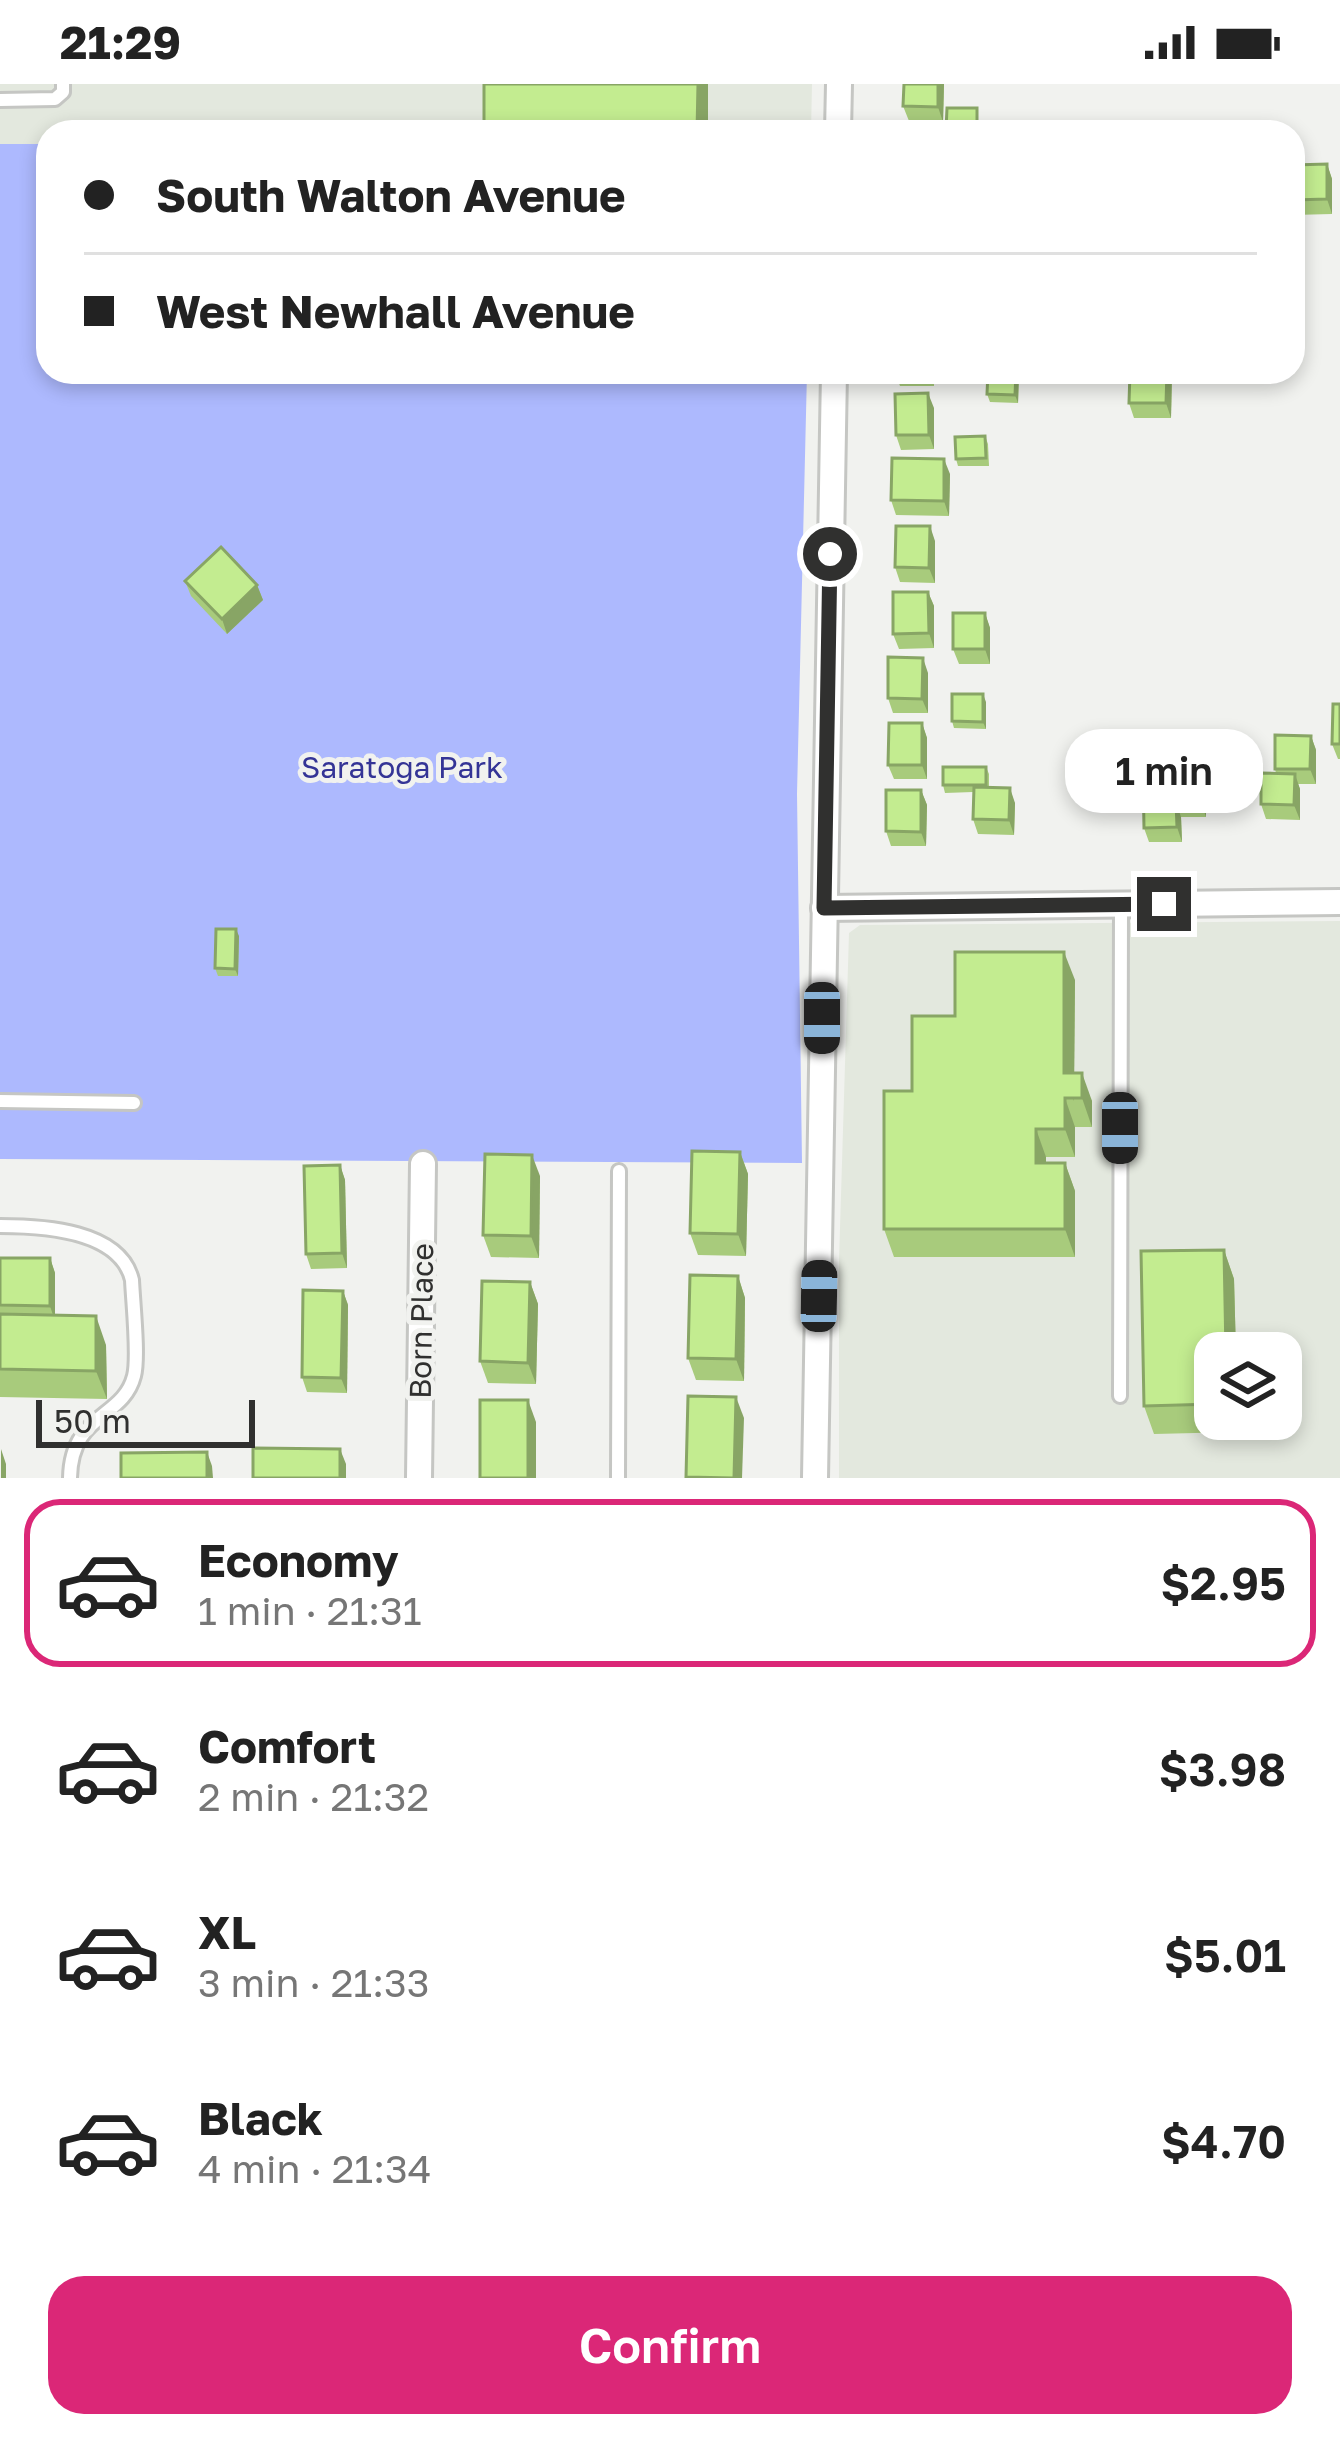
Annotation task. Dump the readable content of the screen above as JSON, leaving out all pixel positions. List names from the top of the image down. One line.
{"streets":{"street":["Born Place"]},"parks":["Saratoga Park"],"scale_bar":"50 m","page":{"status":"21:29","banner":["South Walton Avenue","West Newhall Avenue"],"bubble":"1 min","scale":"50 m","list":[{"name":"Economy","note":"1 min · 21:31","value":"$2.95"},{"name":"Comfort","note":"2 min · 21:32","value":"$3.98"},{"name":"XL","note":"3 min · 21:33","value":"$5.01"},{"name":"Black","note":"4 min · 21:34","value":"$4.70"}],"buttons":"Confirm"}}
